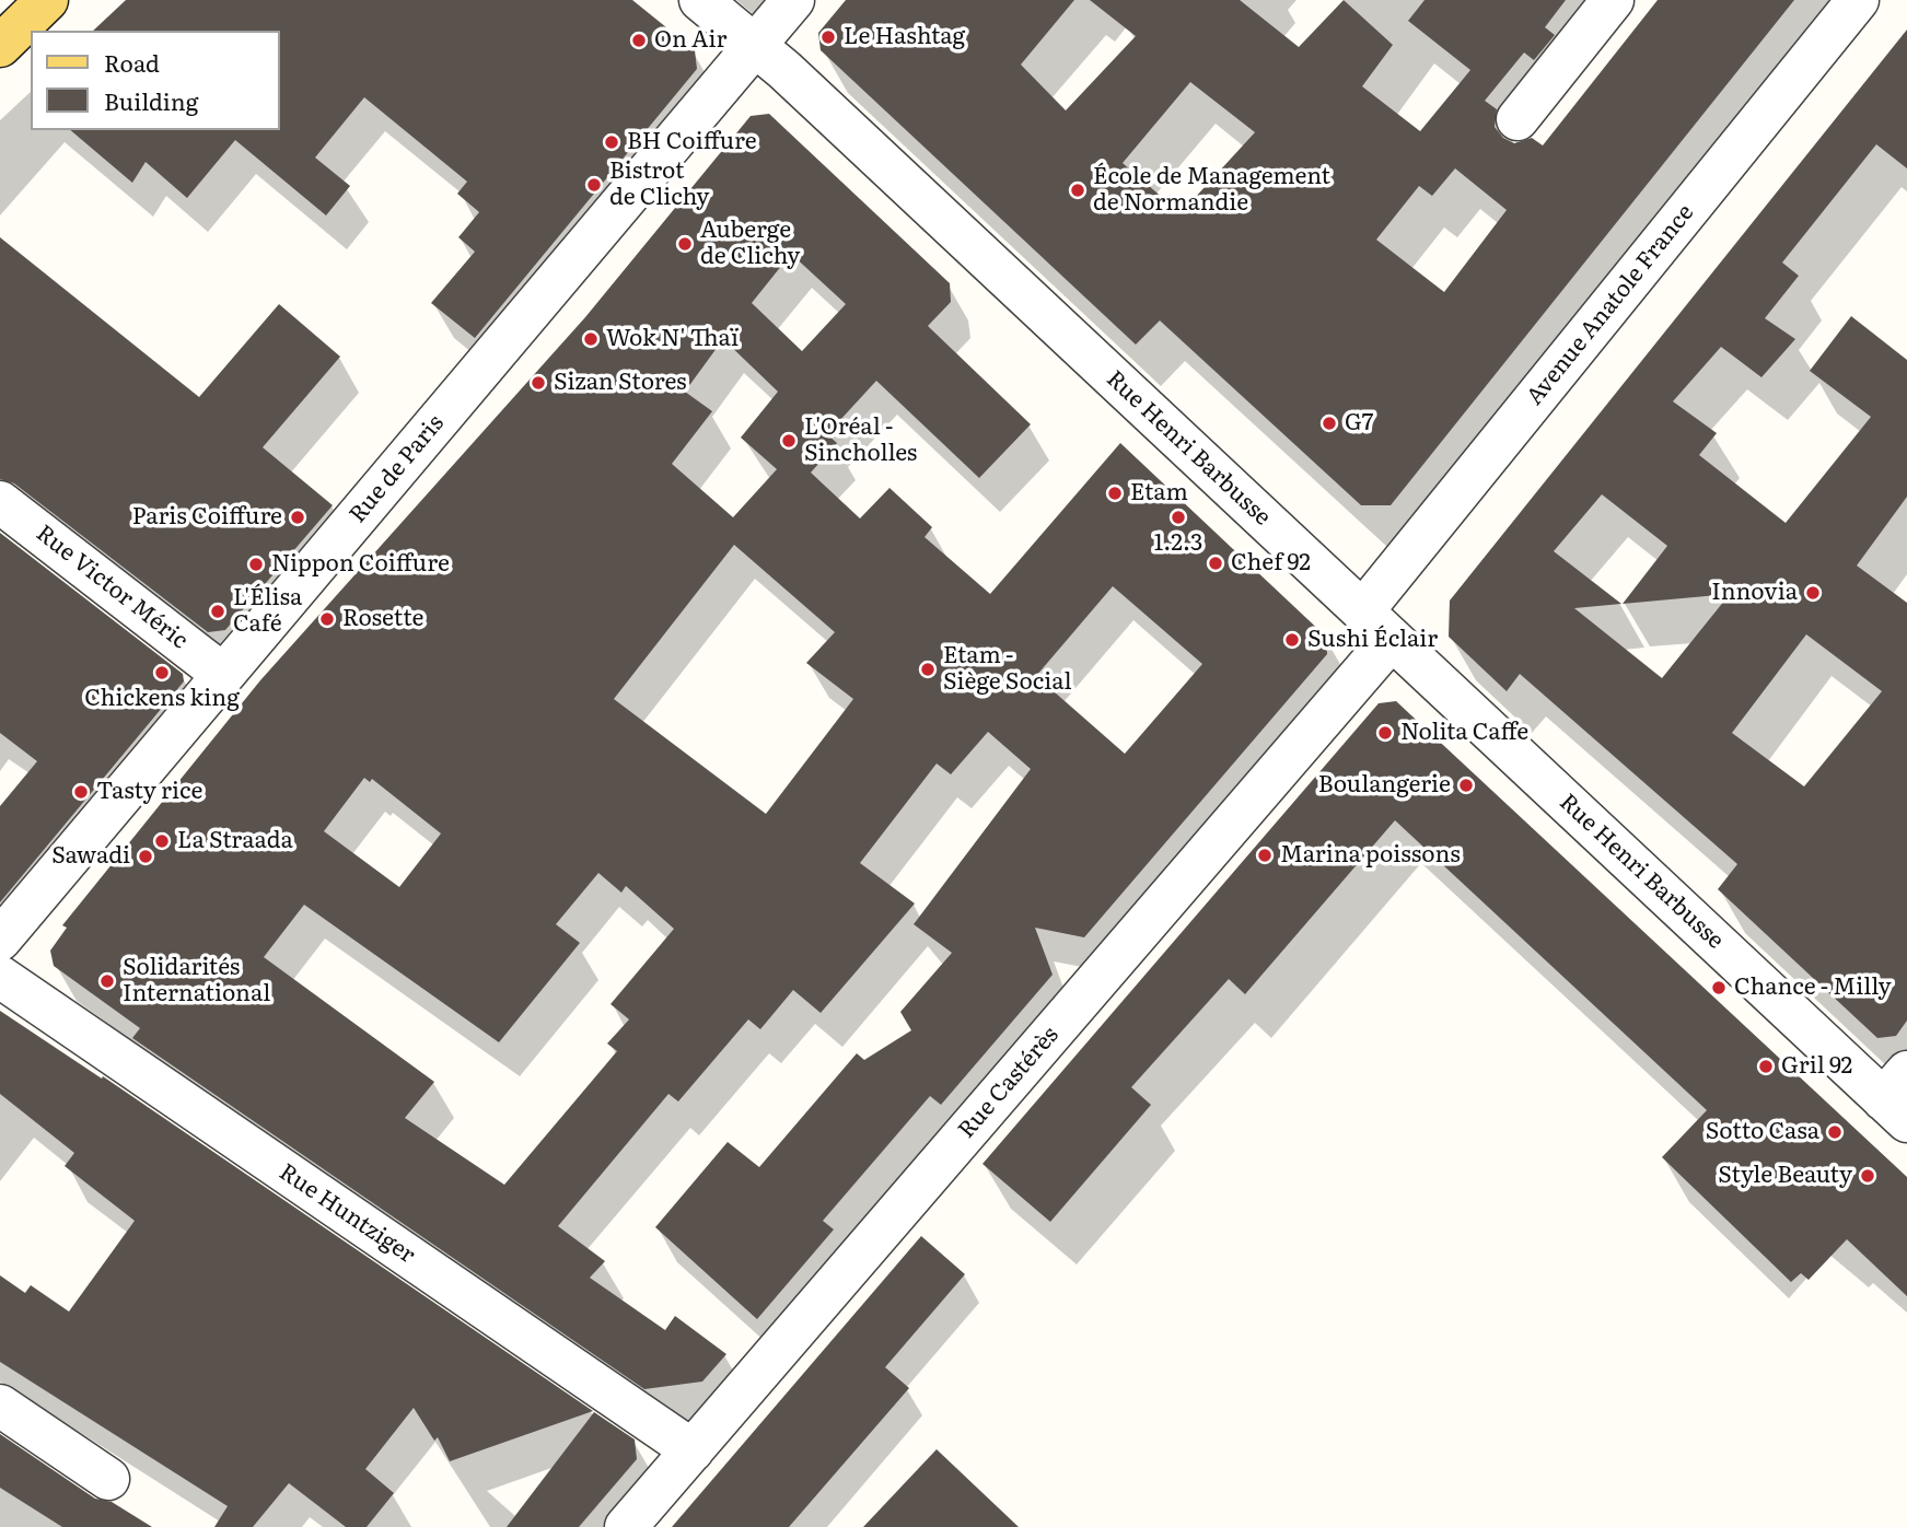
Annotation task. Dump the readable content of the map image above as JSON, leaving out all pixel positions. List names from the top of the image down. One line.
{"streets":{"street":["Avenue Anatole France","Rue Henri Barbusse","Rue de Paris","Rue Victor Méric","Rue Castérès","Rue Huntziger"]},"crossings":[["Avenue Anatole France","Rue Henri Barbusse"],["Avenue Anatole France","Rue Castérès"],["Rue Henri Barbusse","Rue de Paris"],["Rue Henri Barbusse","Rue Castérès"],["Rue de Paris","Rue Victor Méric"],["Rue Castérès","Rue Huntziger"]],"places":["Le Hashtag","On Air","BH Coiffure","Bistrot de Clichy","École de Management de Normandie","Auberge de Clichy","Wok N' Thaï","Sizan Stores","G7","L'Oréal - Sincholles","Etam","Paris Coiffure","1.2.3","Chef 92","Nippon Coiffure","Innovia","L'Élisa Café","Rosette","Sushi Éclair","Etam - Siège Social","Chickens king","Nolita Caffe","Boulangerie","Tasty rice","La Straada","Marina poissons","Sawadi","Solidarités International","Chance - Milly","Gril 92","Sotto Casa","Style Beauty"],"legend":["Road","Building"]}
